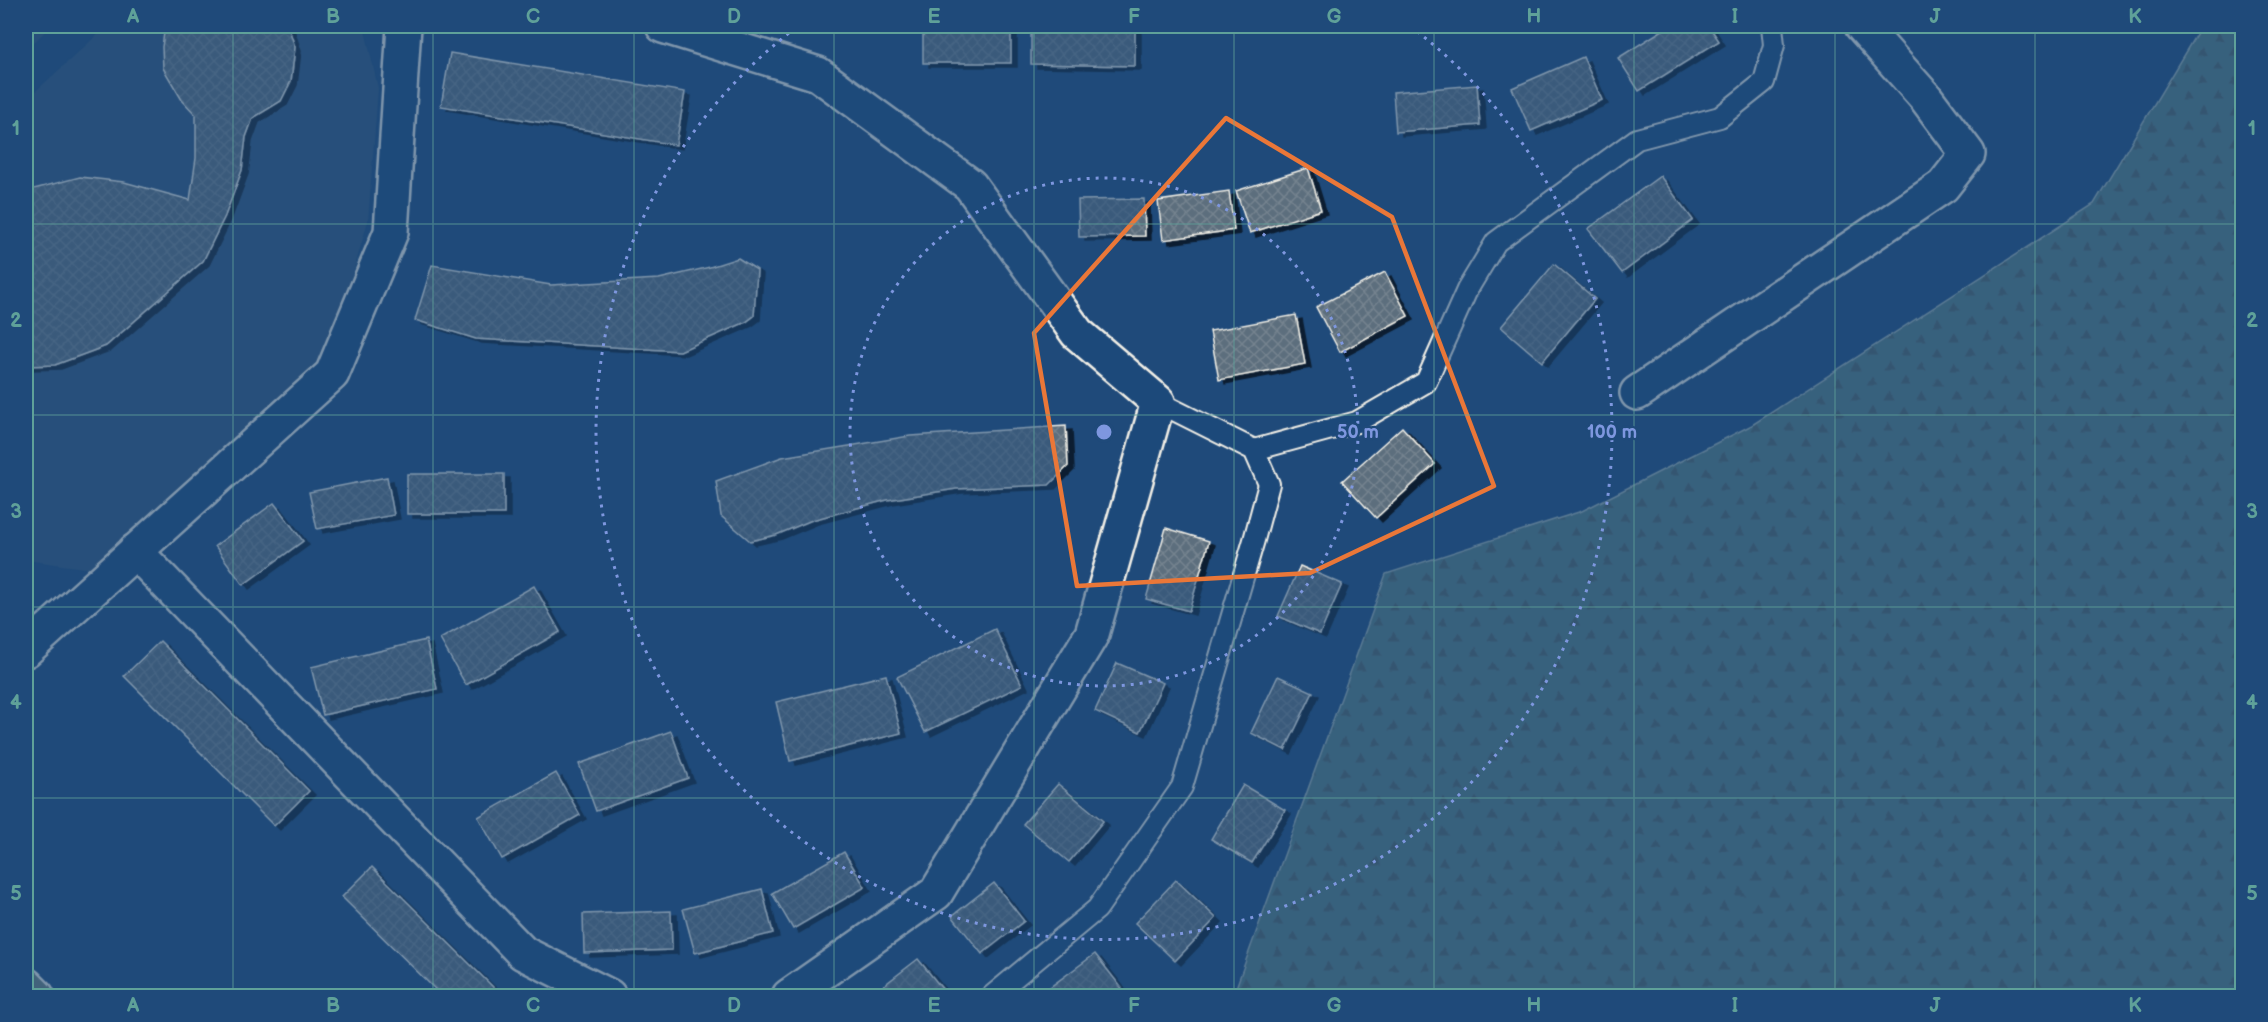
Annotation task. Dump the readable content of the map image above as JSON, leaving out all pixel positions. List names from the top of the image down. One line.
{"grid":{"columns":["A","B","C","D","E","F","G","H","I","J","K"],"rows":["1","2","3","4","5"]},"rings":["50 m","100 m"]}
